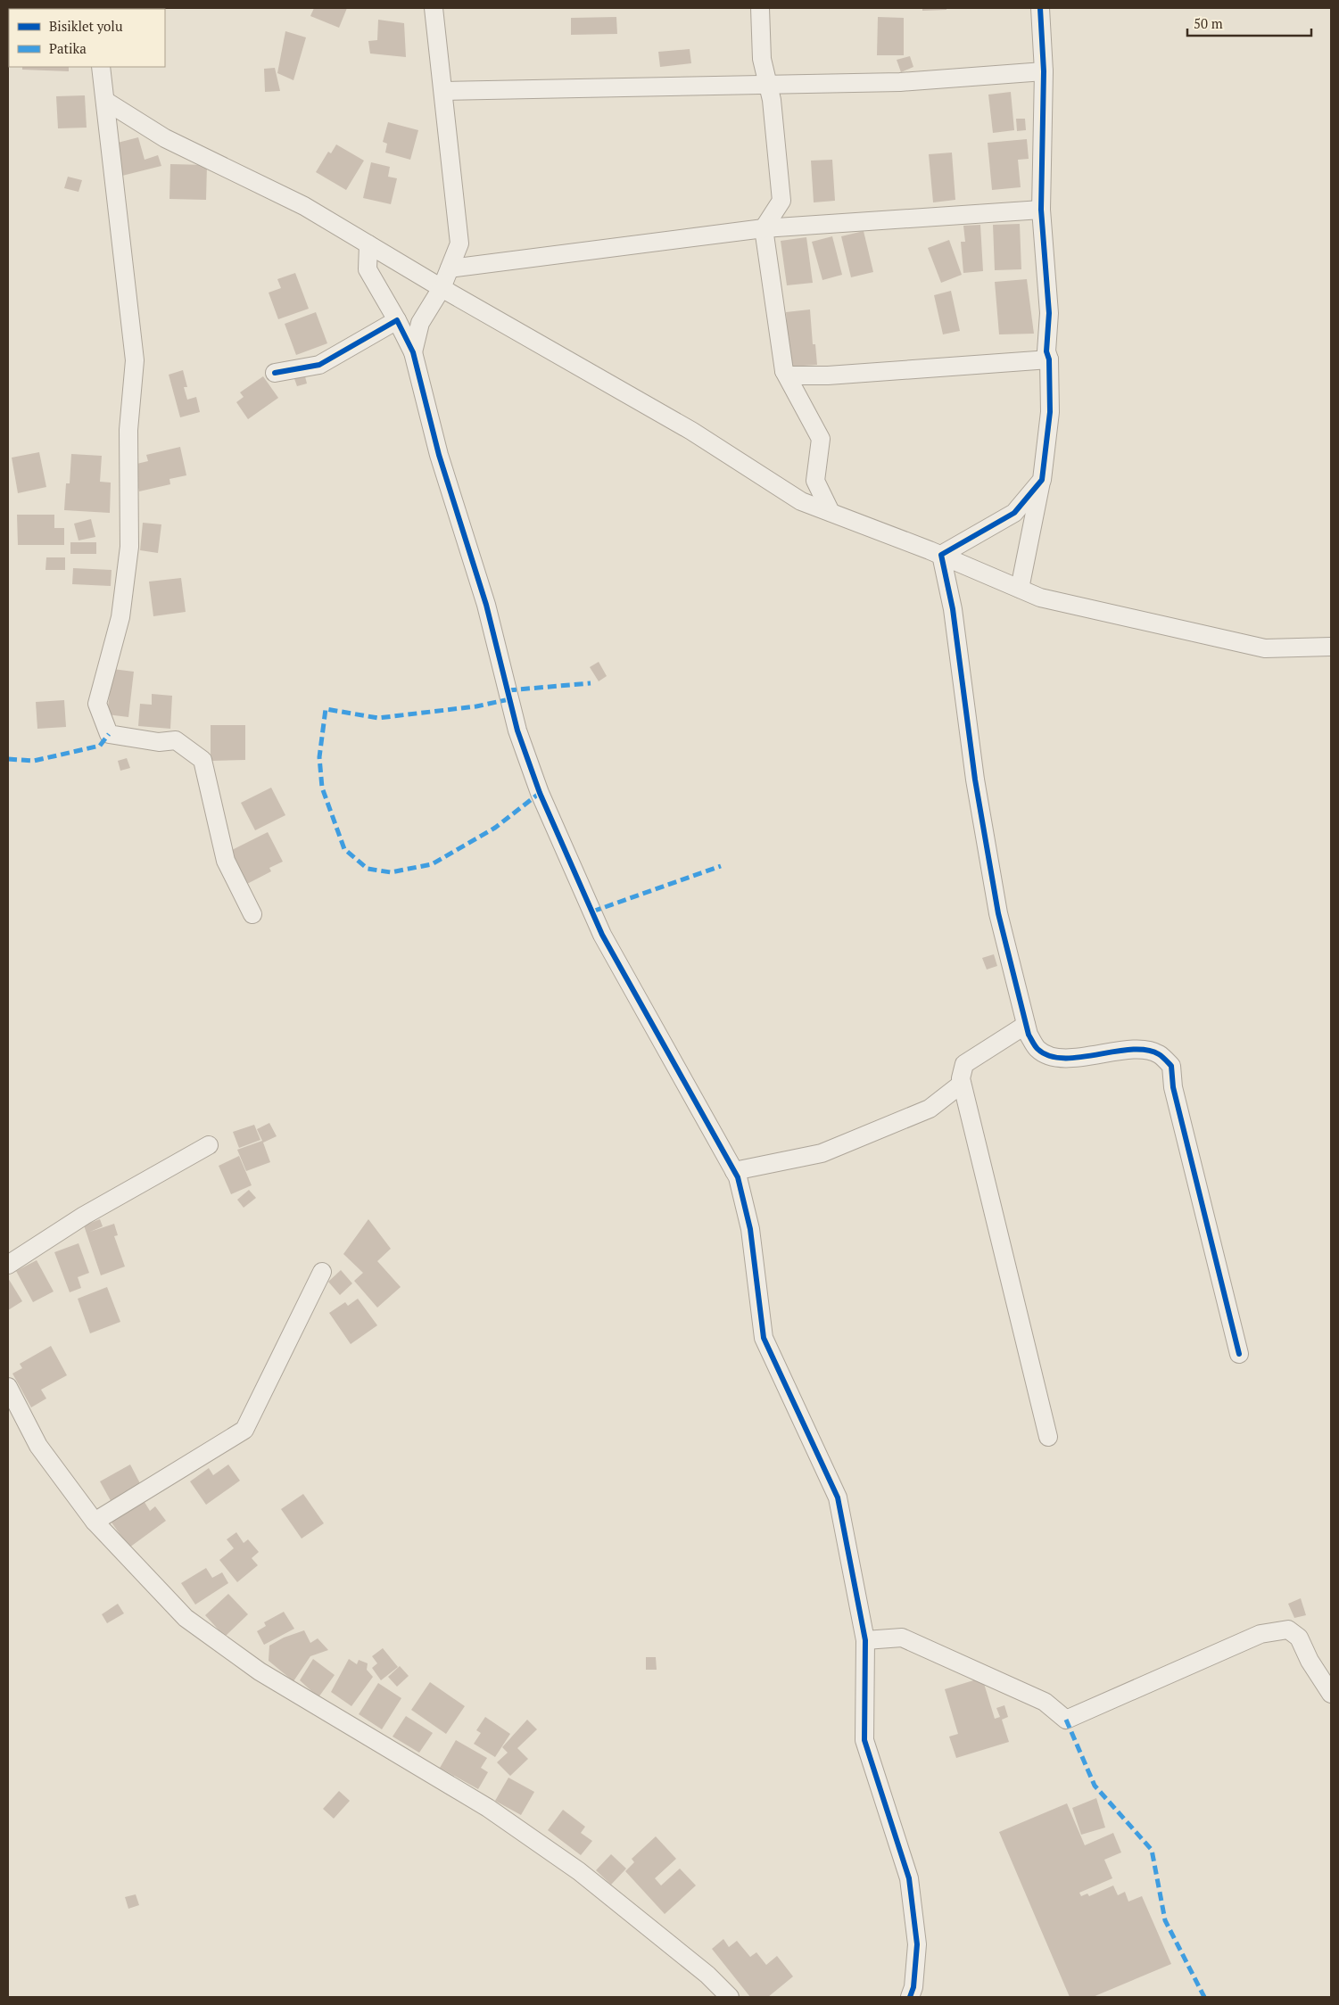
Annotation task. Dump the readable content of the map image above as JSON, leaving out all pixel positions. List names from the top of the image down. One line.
{"legend":["Bisiklet yolu","Patika"],"scale_bar":"50 m"}
